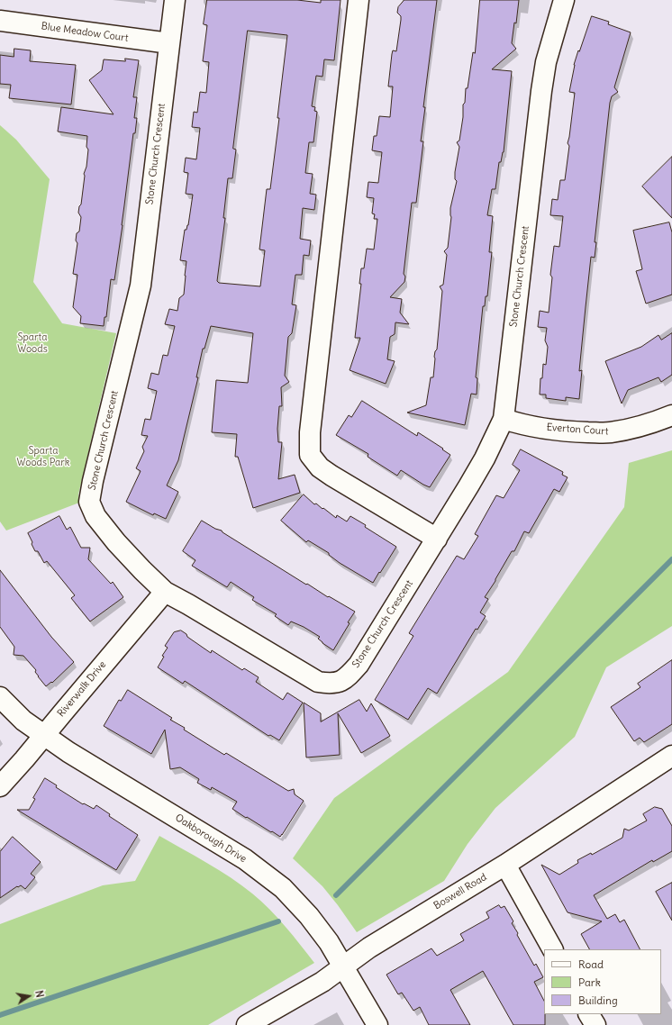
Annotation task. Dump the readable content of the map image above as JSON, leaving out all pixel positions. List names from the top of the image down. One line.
{"streets":{"street":["Blue Meadow Court","Stone Church Crescent","Everton Court","Riverwalk Drive","Oakborough Drive","Boswell Road"]},"crossings":[["Blue Meadow Court","Stone Church Crescent"],["Stone Church Crescent","Everton Court"],["Stone Church Crescent","Riverwalk Drive"],["Riverwalk Drive","Oakborough Drive"],["Oakborough Drive","Boswell Road"]],"parks":["Sparta Woods","Sparta Woods Park"],"legend":["Road","Park","Building"],"north":"right"}
